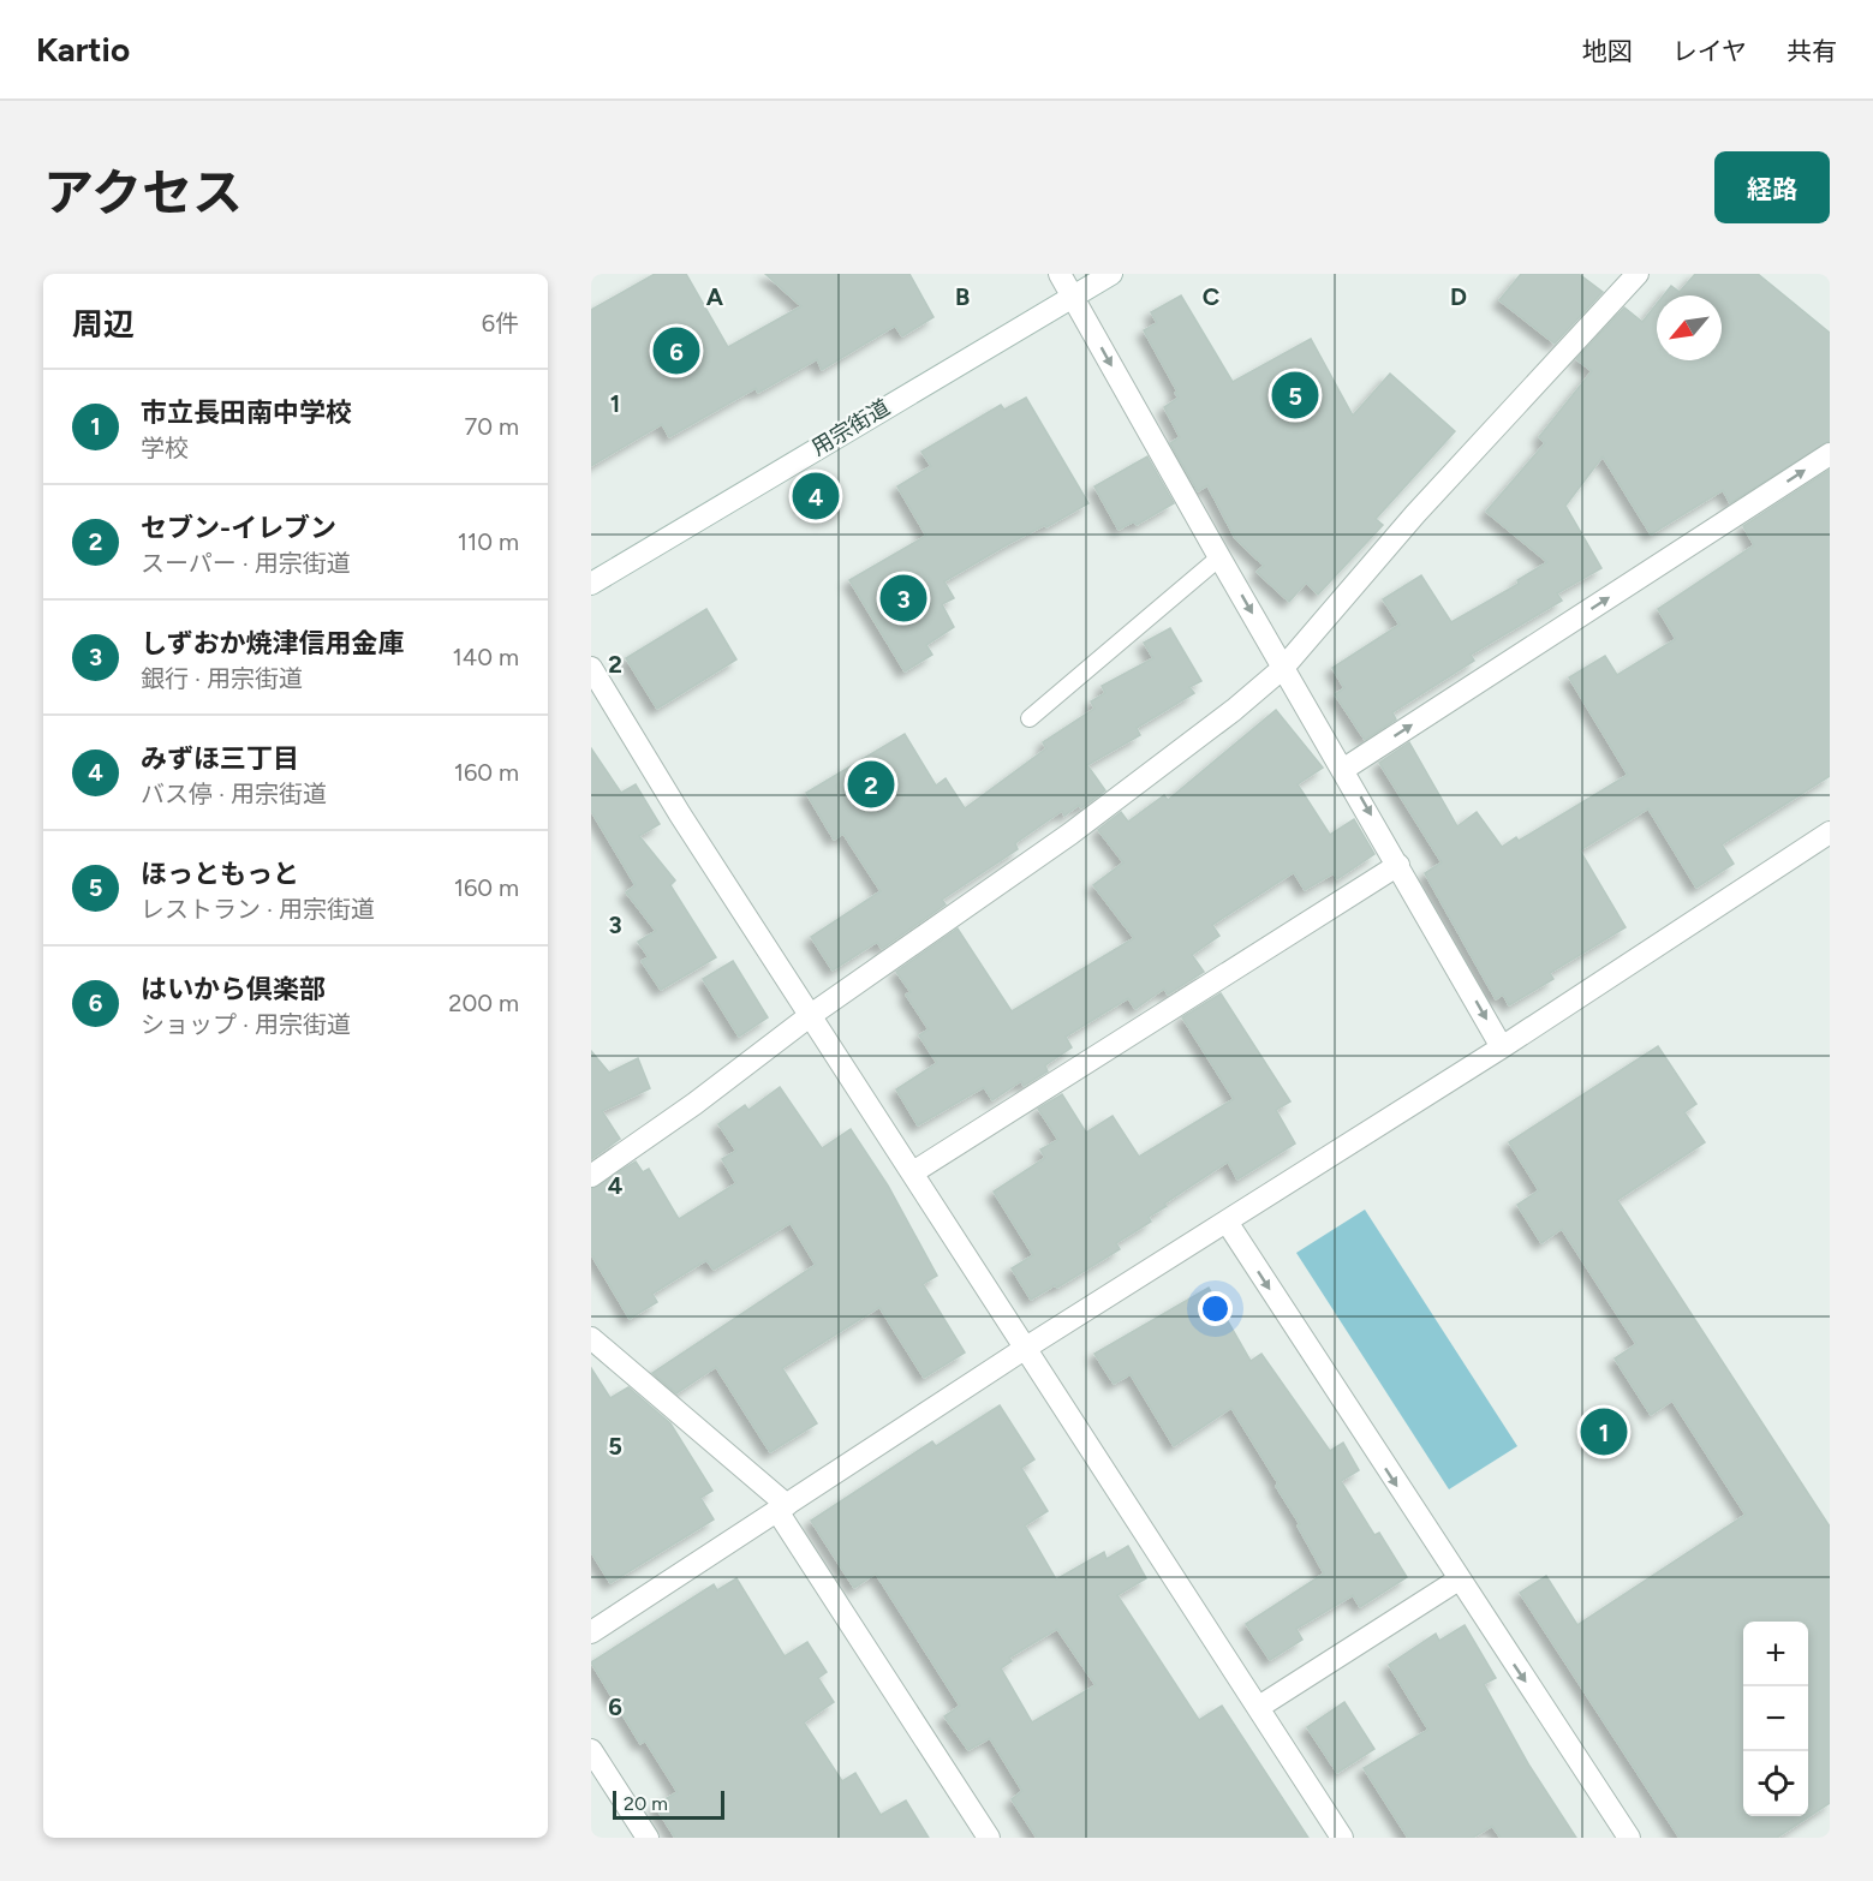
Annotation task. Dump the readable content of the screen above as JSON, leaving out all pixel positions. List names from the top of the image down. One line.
{"streets":{"street":["用宗街道"]},"scale_bar":"20 m","north":"bottom left","page":{"header":"Kartio","nav":["地図","レイヤ","共有"],"title":"アクセス","buttons":"経路","heading":["周辺","6件"],"pins":["6","5","4","3","2","1"],"list":[{"mark":"1","name":"市立長田南中学校","note":"学校","value":"70 m"},{"mark":"2","name":"セブン-イレブン","note":"スーパー · 用宗街道","value":"110 m"},{"mark":"3","name":"しずおか焼津信用金庫","note":"銀行 · 用宗街道","value":"140 m"},{"mark":"4","name":"みずほ三丁目","note":"バス停 · 用宗街道","value":"160 m"},{"mark":"5","name":"ほっともっと","note":"レストラン · 用宗街道","value":"160 m"},{"mark":"6","name":"はいから倶楽部","note":"ショップ · 用宗街道","value":"200 m"}],"map_buttons":["+","−"],"scale":"20 m"},"grid":{"columns":["A","B","C","D"],"rows":["1","2","3","4","5","6"]}}
